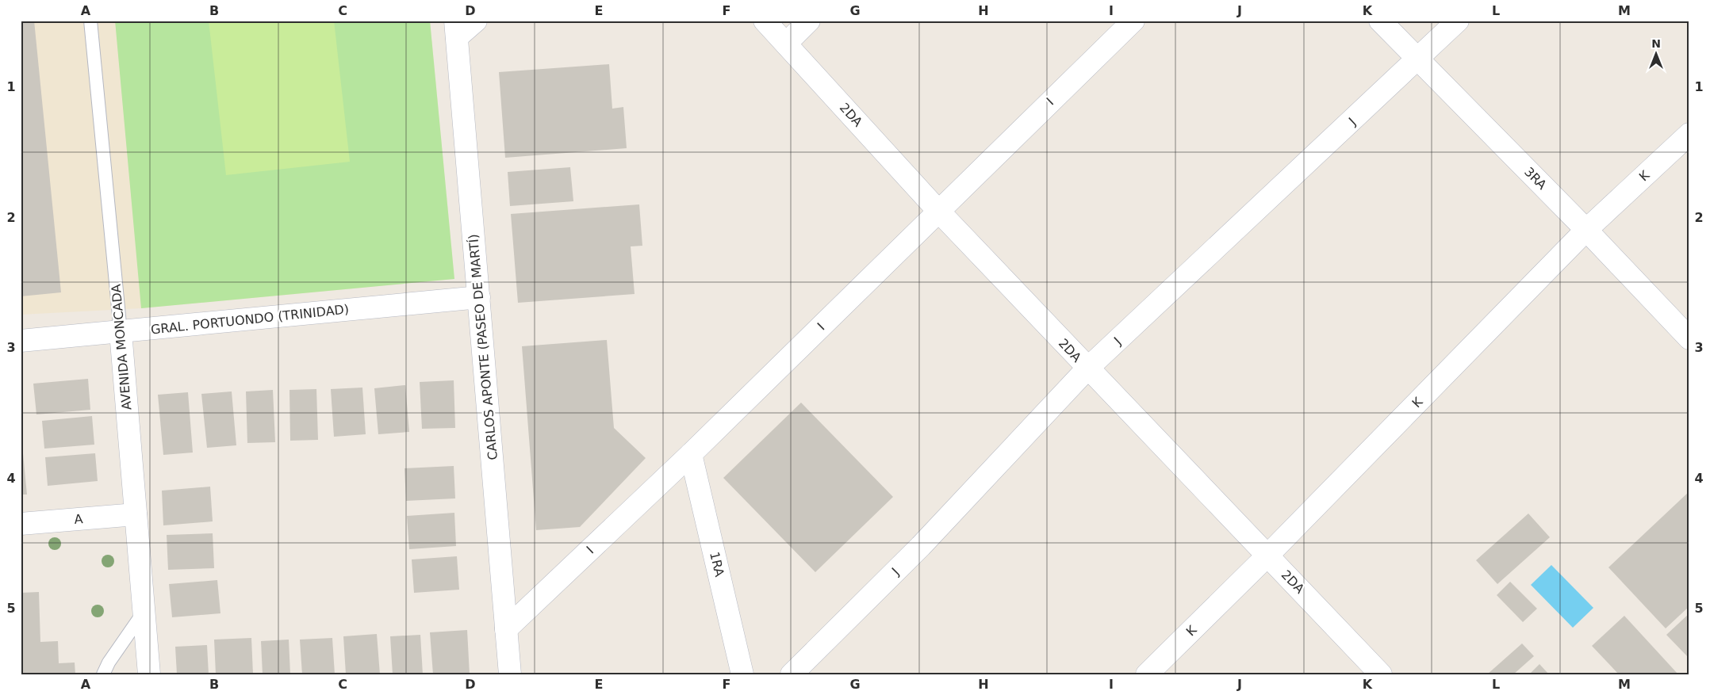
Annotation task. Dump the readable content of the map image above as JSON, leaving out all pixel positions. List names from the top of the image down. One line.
{"streets":{"street":["I","2DA","J","K","3RA","GRAL. PORTUONDO (TRINIDAD)","AVENIDA MONCADA","CARLOS APONTE (PASEO DE MARTÍ)","A","1RA"]},"crossings":[["I","2DA"],["I","CARLOS APONTE (PASEO DE MARTÍ)"],["I","1RA"],["2DA","J"],["2DA","K"],["J","3RA"],["K","3RA"],["GRAL. PORTUONDO (TRINIDAD)","AVENIDA MONCADA"],["GRAL. PORTUONDO (TRINIDAD)","CARLOS APONTE (PASEO DE MARTÍ)"],["AVENIDA MONCADA","A"]],"north":"top","grid":{"columns":["A","B","C","D","E","F","G","H","I","J","K","L","M"],"rows":["1","2","3","4","5"]}}
